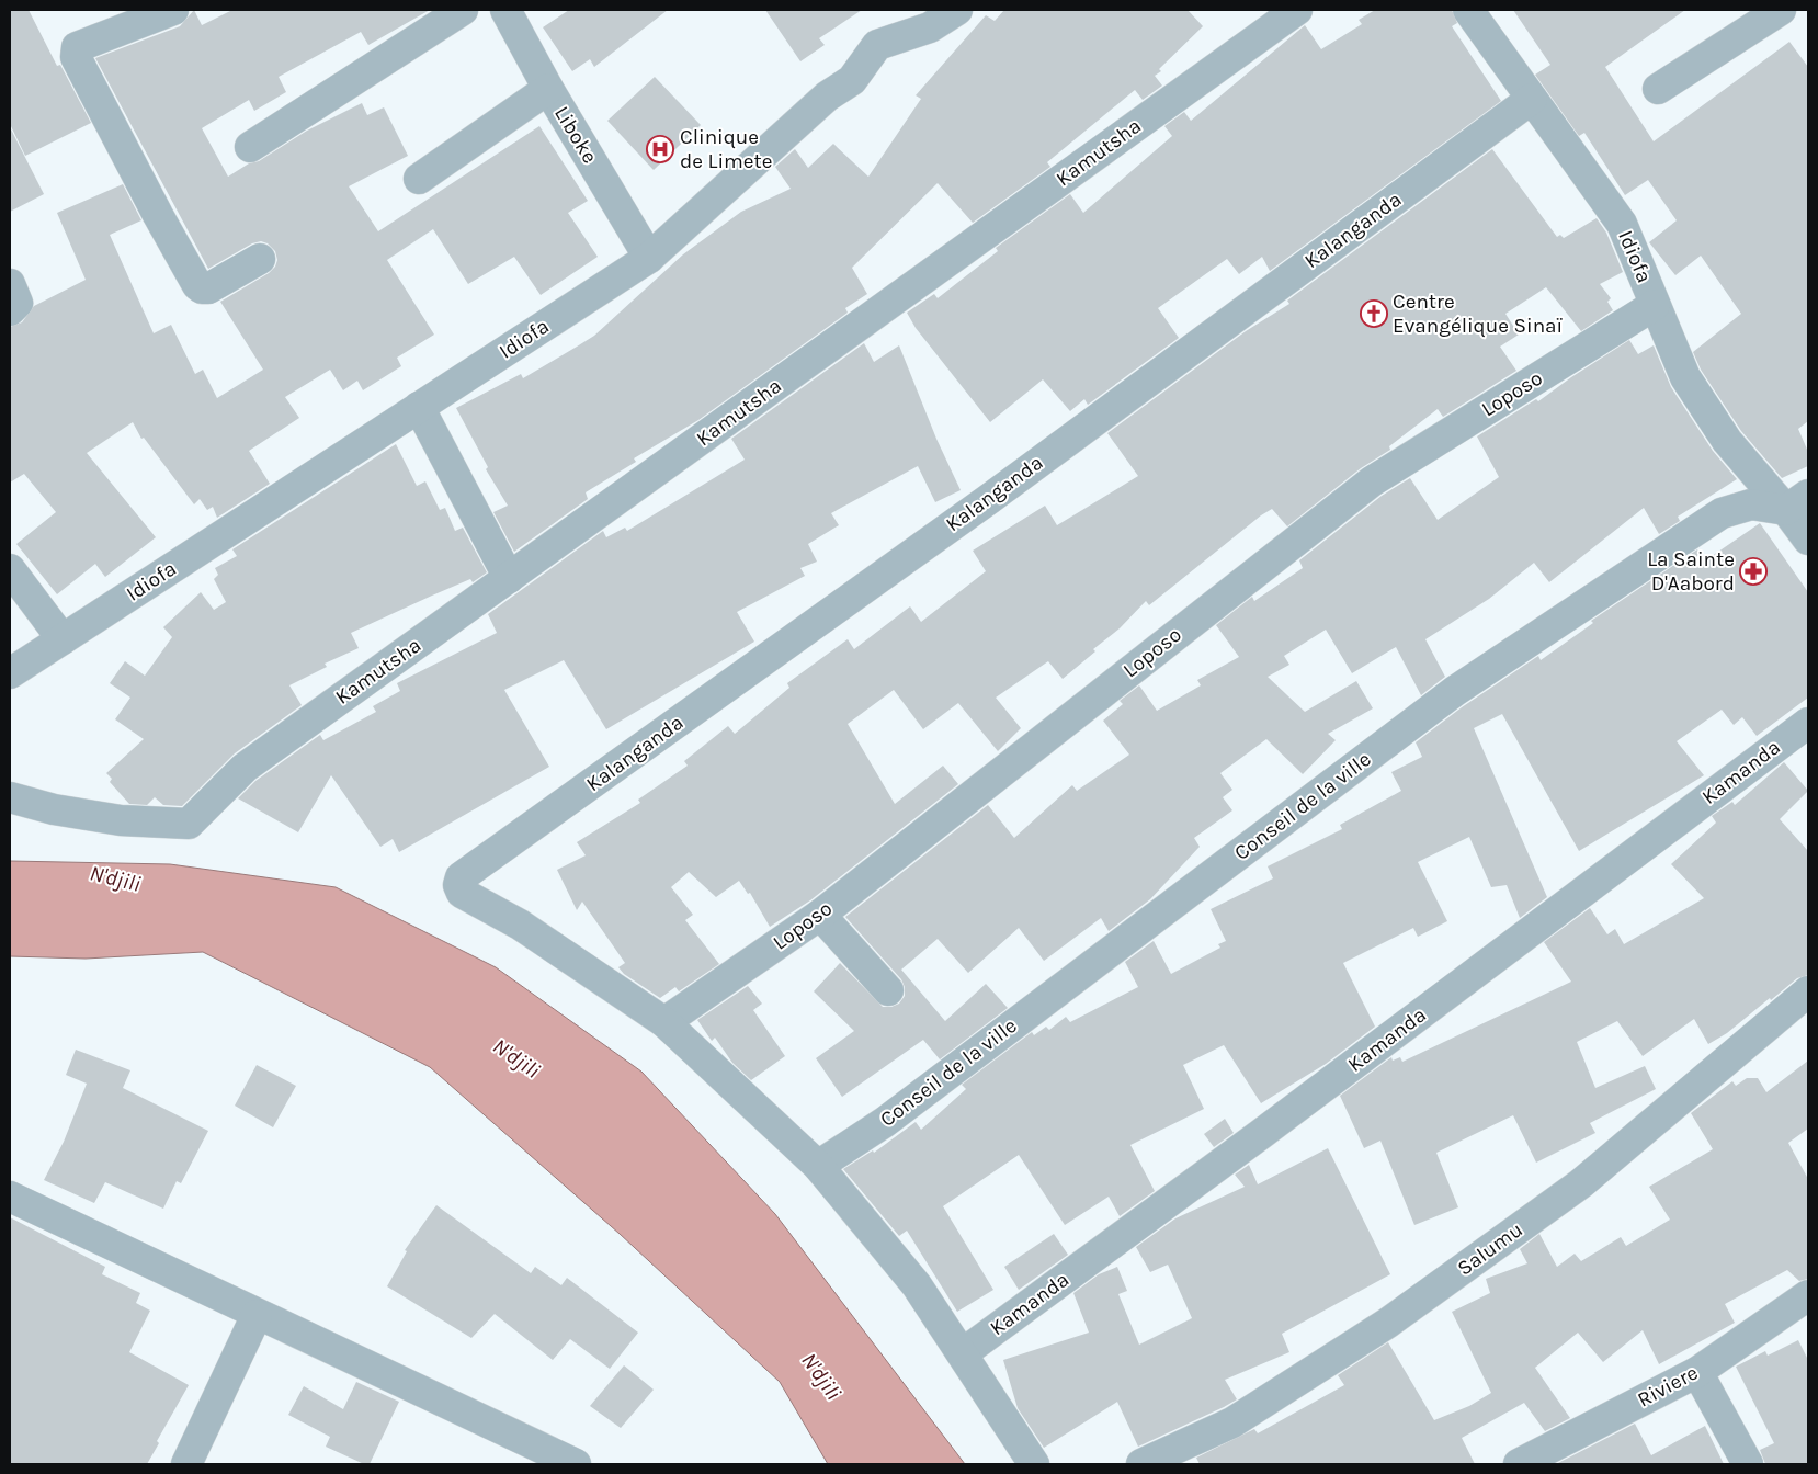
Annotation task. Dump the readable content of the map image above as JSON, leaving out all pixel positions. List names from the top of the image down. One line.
{"streets":{"street":["Liboke","Kamutsha","Kalanganda","Idiofa","Loposo","Kamanda","Conseil de la ville","Salumu","Riviere"]},"crossings":[["Liboke","Idiofa"],["Kalanganda","Idiofa"],["Kalanganda","Loposo"],["Idiofa","Loposo"],["Idiofa","Conseil de la ville"]],"water":["N'djili"],"places":{"hospital":["Clinique de Limete"],"church":["Centre Evangélique Sinaï"],"pharmacy":["La Sainte D'Aabord"]}}
